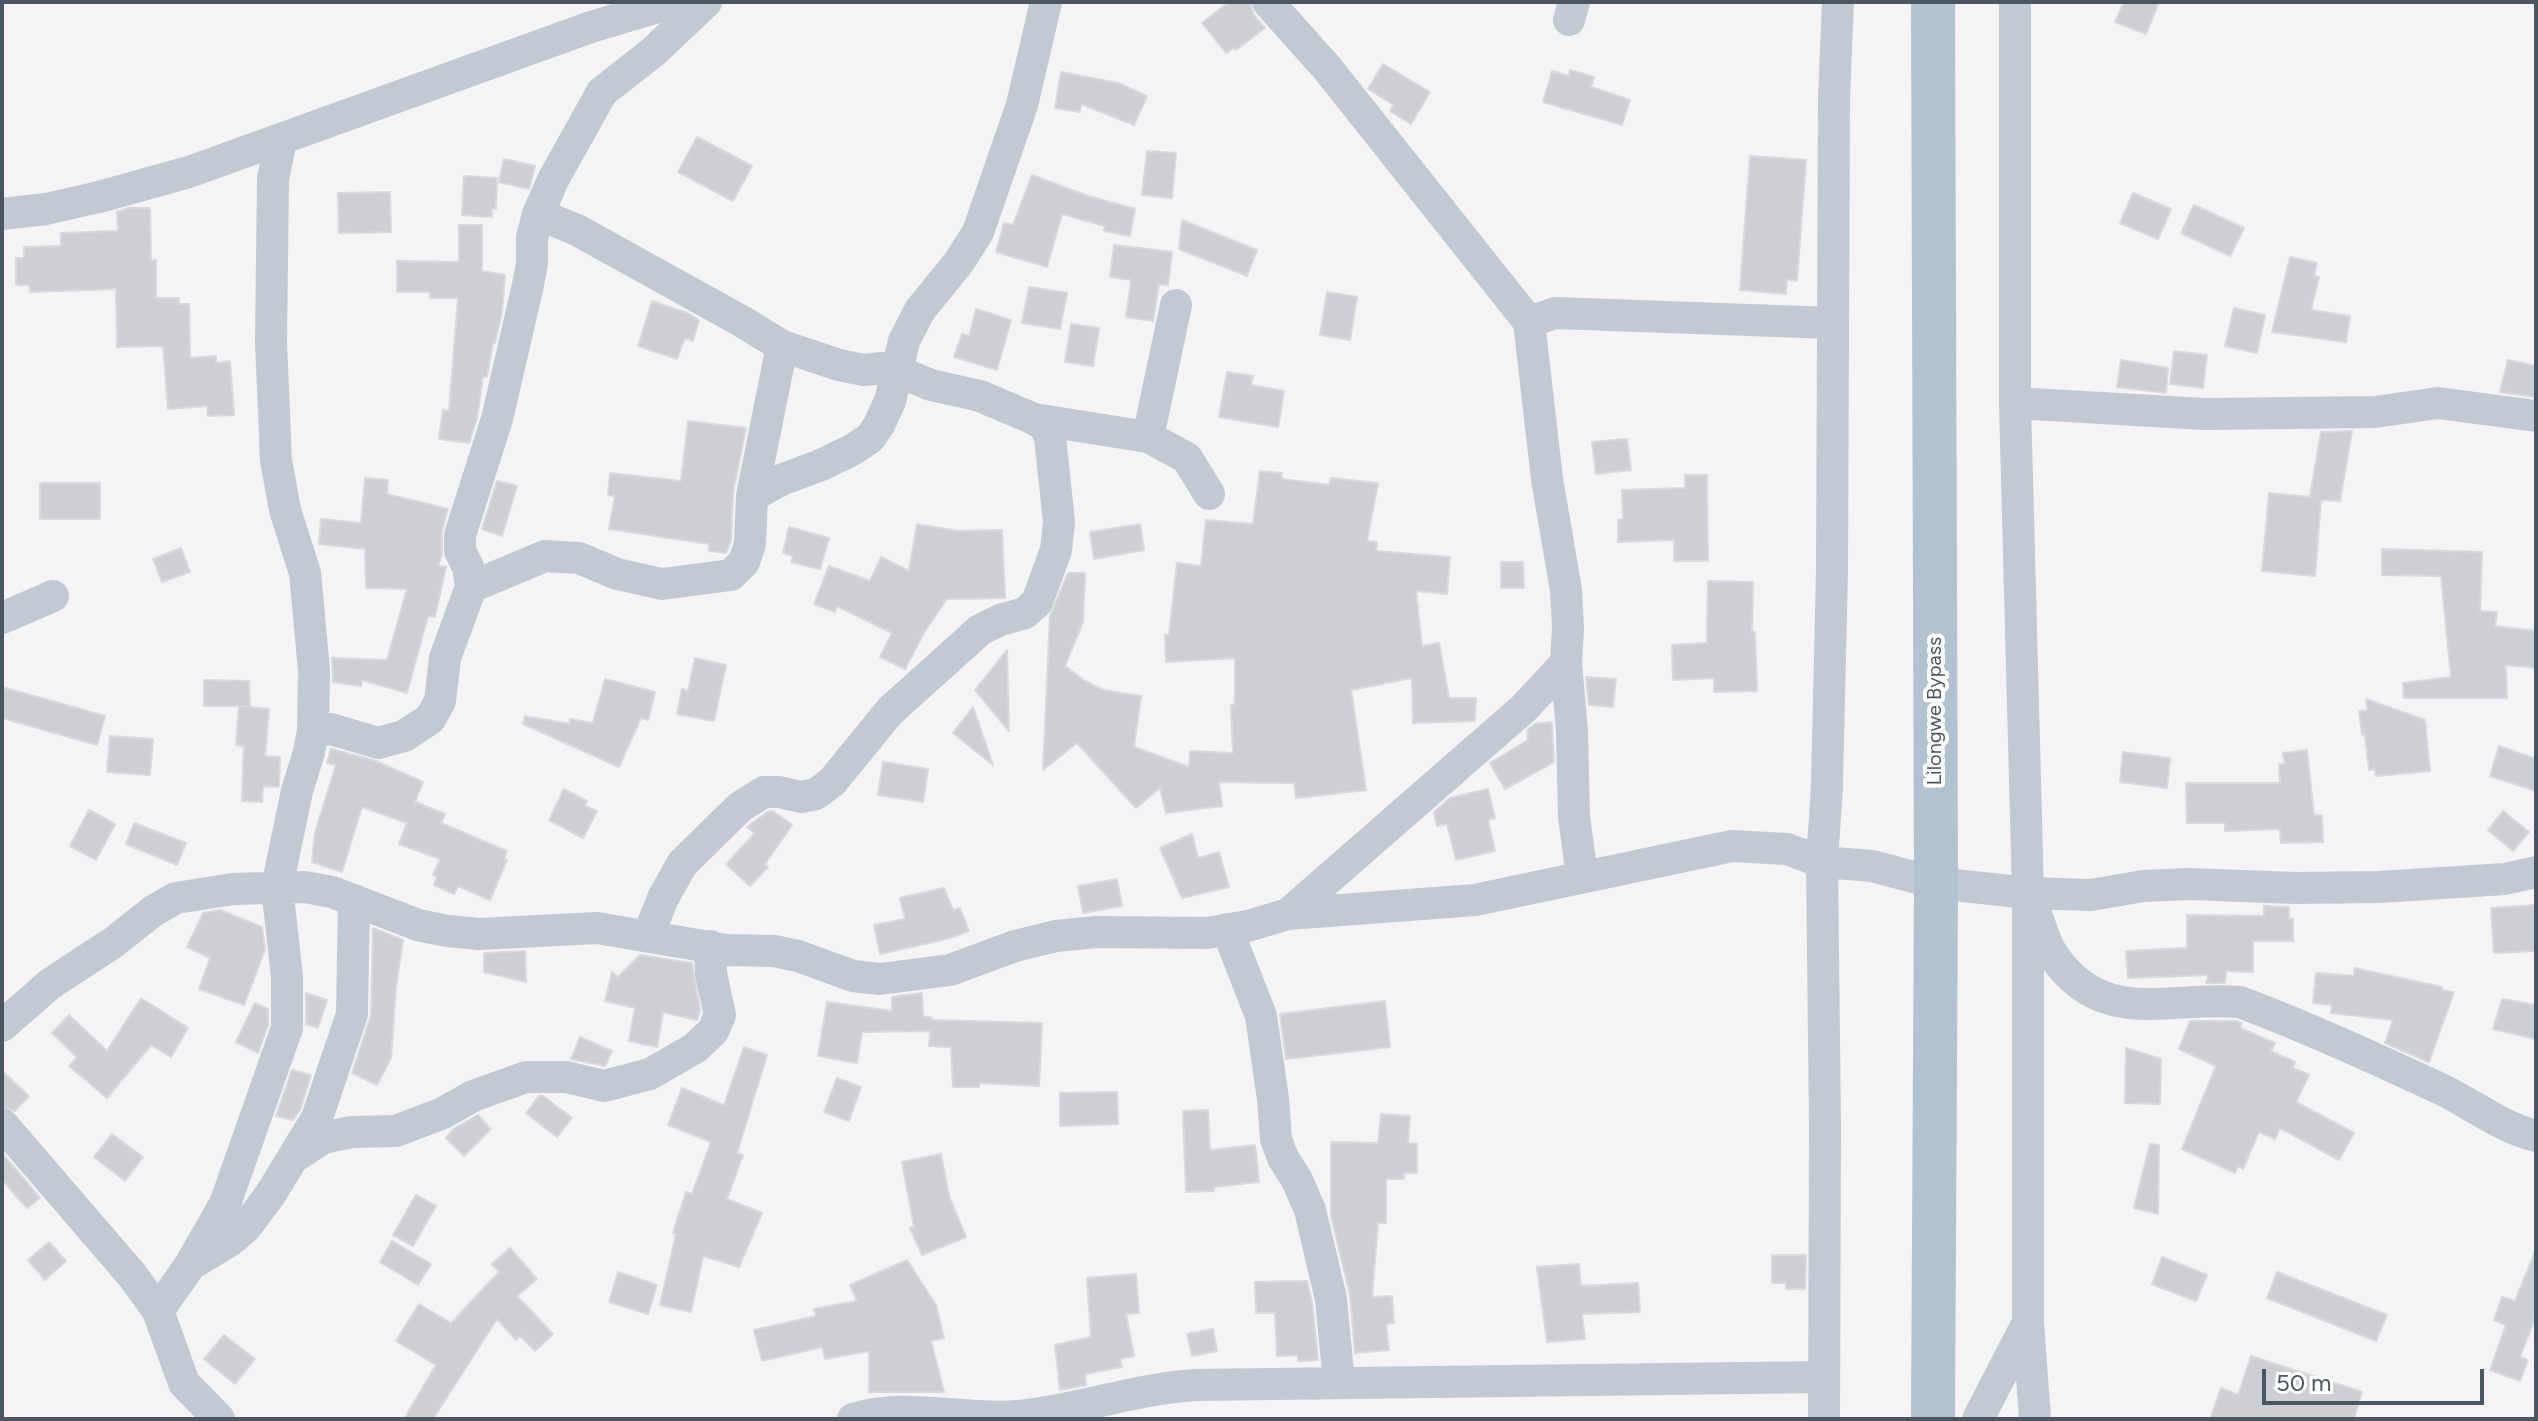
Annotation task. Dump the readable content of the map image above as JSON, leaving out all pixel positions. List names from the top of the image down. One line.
{"streets":{"main road":["Lilongwe Bypass"]},"scale_bar":"50 m"}
